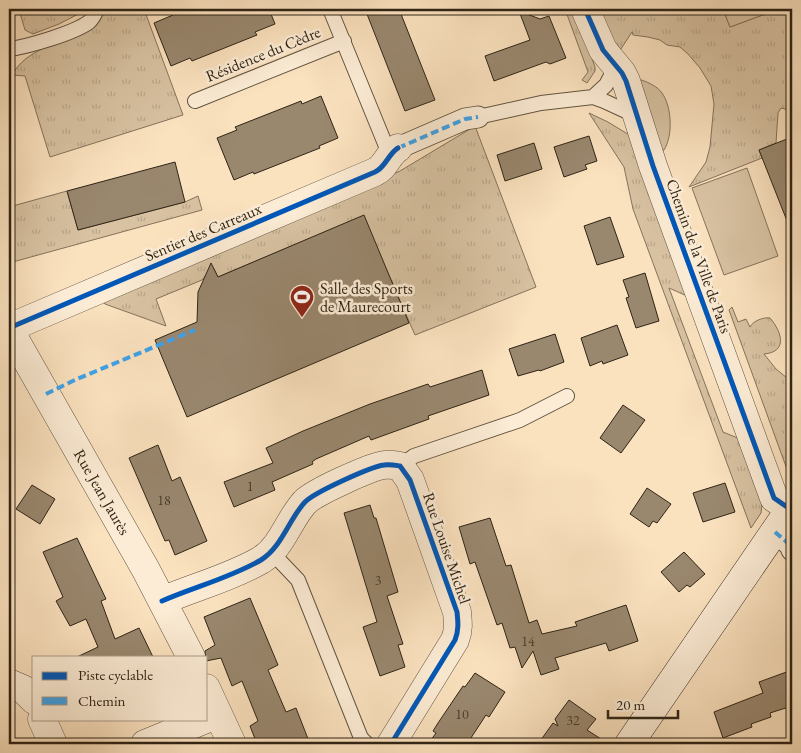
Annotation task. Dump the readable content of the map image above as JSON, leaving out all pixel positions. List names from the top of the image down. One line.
{"streets":{"street":["Sentier des Carreaux","Chemin de la Ville de Paris","Rue Jean Jaurès","Rue Louise Michel"],"lane":["Résidence du Cèdre"]},"crossings":[["Résidence du Cèdre","Sentier des Carreaux"],["Sentier des Carreaux","Rue Jean Jaurès"]],"places":{"sports":["Salle des Sports de Maurecourt"]},"house_numbers":["1","18","3","14","10","32"],"legend":["Piste cyclable","Chemin"],"scale_bar":"20 m"}
